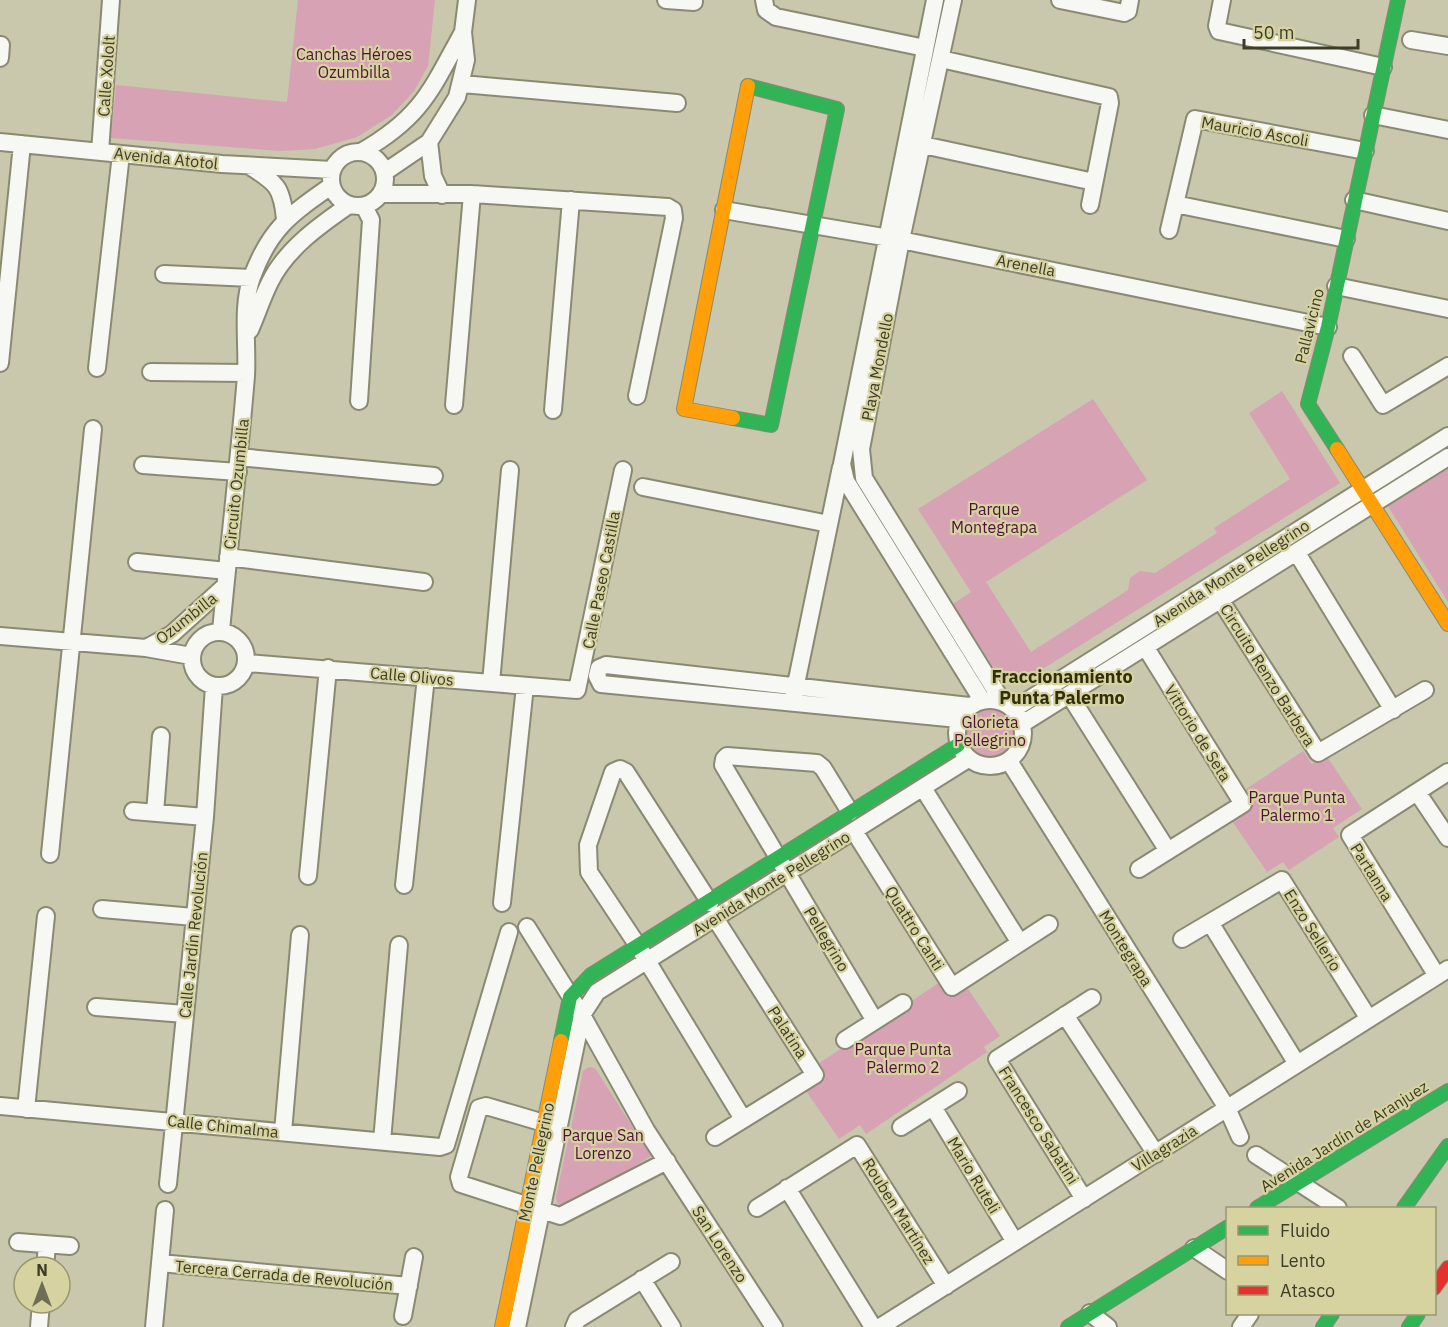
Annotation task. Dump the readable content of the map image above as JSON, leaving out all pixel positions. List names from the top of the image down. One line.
{"streets":{"street":["Calle Xololt","Mauricio Ascoli","Avenida Atotol","Arenella","Pallavicino","Playa Mondello","Circuito Ozumbilla","Avenida Monte Pellegrino","Calle Paseo Castilla","Ozumbilla","Circuito Renzo Barbera","Calle Olivos","Vittorio de Seta","Partanna","Quattro Canti","Enzo Sellerio","Calle Jardín Revolución","Pellegrino","Montegrapa","Palatina","Francesco Sabatini","Calle Chimalma","Avenida Jardín de Aranjuez","Villagrazia","Monte Pellegrino","Mario Ruteli","Rouben Martínez","San Lorenzo","Tercera Cerrada de Revolución"]},"crossings":[["Calle Xololt","Avenida Atotol"],["Mauricio Ascoli","Pallavicino"],["Avenida Atotol","Circuito Ozumbilla"],["Arenella","Pallavicino"],["Arenella","Playa Mondello"],["Pallavicino","Avenida Monte Pellegrino"],["Playa Mondello","Avenida Monte Pellegrino"],["Playa Mondello","Montegrapa"],["Circuito Ozumbilla","Ozumbilla"],["Circuito Ozumbilla","Calle Olivos"],["Circuito Ozumbilla","Calle Jardín Revolución"],["Avenida Monte Pellegrino","Circuito Renzo Barbera"],["Avenida Monte Pellegrino","Vittorio de Seta"],["Avenida Monte Pellegrino","Quattro Canti"],["Avenida Monte Pellegrino","Pellegrino"],["Avenida Monte Pellegrino","Montegrapa"],["Avenida Monte Pellegrino","Palatina"],["Avenida Monte Pellegrino","Monte Pellegrino"],["Avenida Monte Pellegrino","San Lorenzo"],["Calle Paseo Castilla","Calle Olivos"],["Calle Olivos","Calle Jardín Revolución"],["Partanna","Villagrazia"],["Enzo Sellerio","Villagrazia"],["Calle Jardín Revolución","Calle Chimalma"],["Montegrapa","Villagrazia"],["Francesco Sabatini","Villagrazia"],["Villagrazia","Mario Ruteli"],["Villagrazia","Rouben Martínez"],["Monte Pellegrino","San Lorenzo"]],"districts":["Fraccionamiento Punta Palermo"],"parks":["Canchas Héroes Ozumbilla","Parque Montegrapa","Glorieta Pellegrino","Parque Punta Palermo 1","Parque Punta Palermo 2","Parque San Lorenzo"],"legend":["Fluido","Lento","Atasco"],"scale_bar":"50 m","north":"top"}
